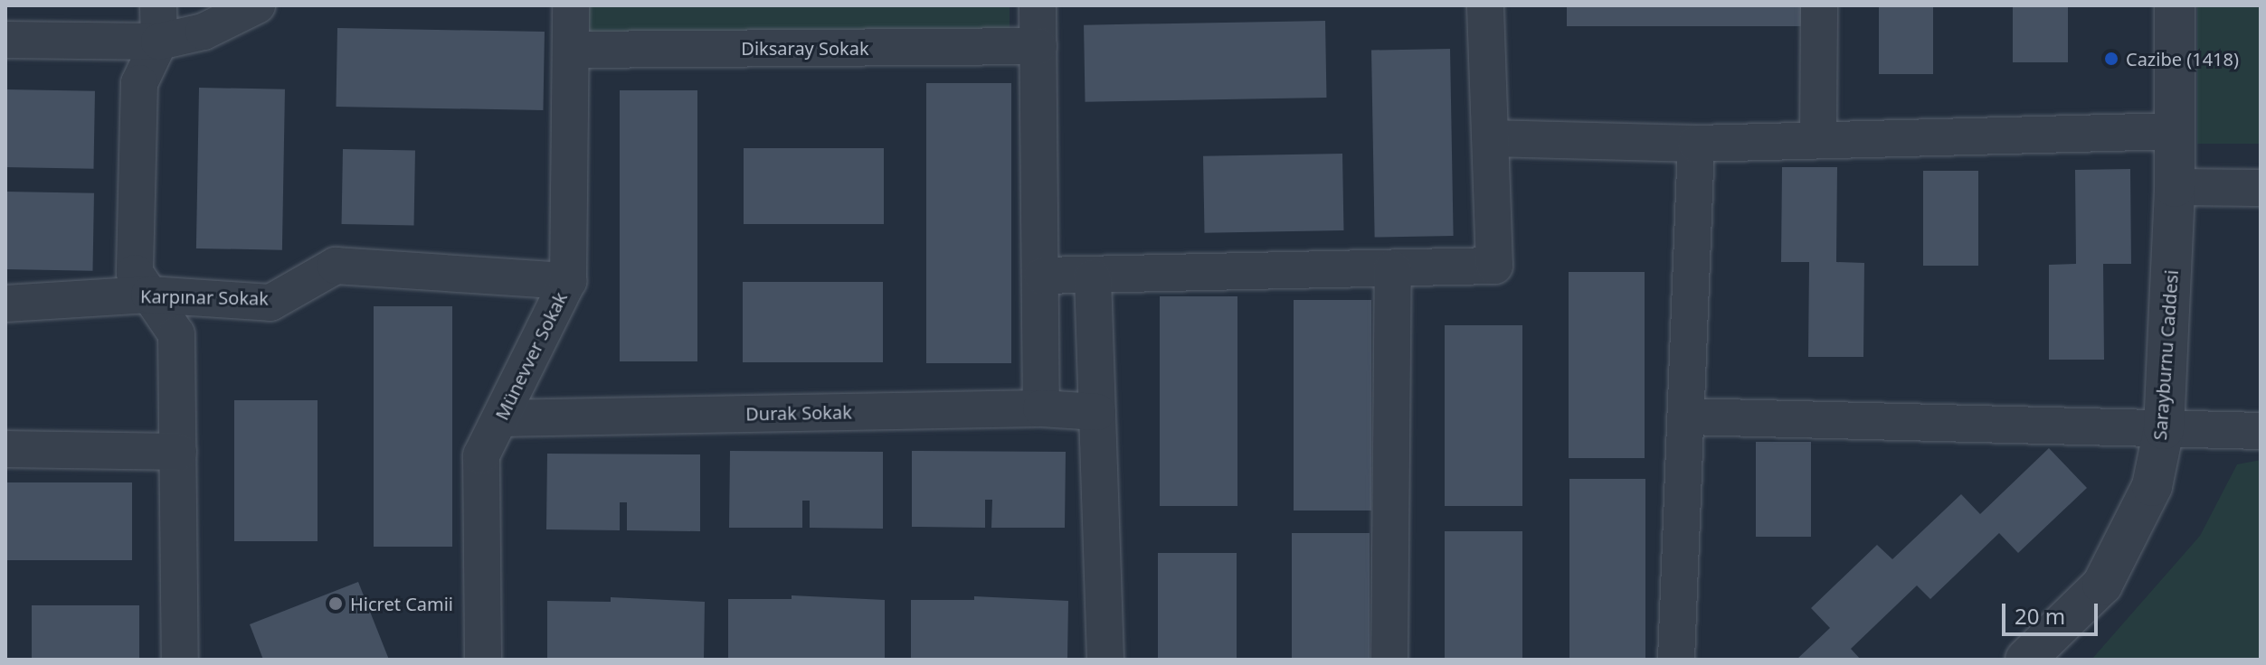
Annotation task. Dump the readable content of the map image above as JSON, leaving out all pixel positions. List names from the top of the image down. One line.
{"streets":{"street":["Diksaray Sokak","Karpınar Sokak","Sarayburnu Caddesi","Münevver Sokak","Durak Sokak"]},"crossings":[["Diksaray Sokak","Münevver Sokak"],["Karpınar Sokak","Münevver Sokak"],["Münevver Sokak","Durak Sokak"]],"places":["Cazibe (1418)","Hicret Camii"],"scale_bar":"20 m"}
